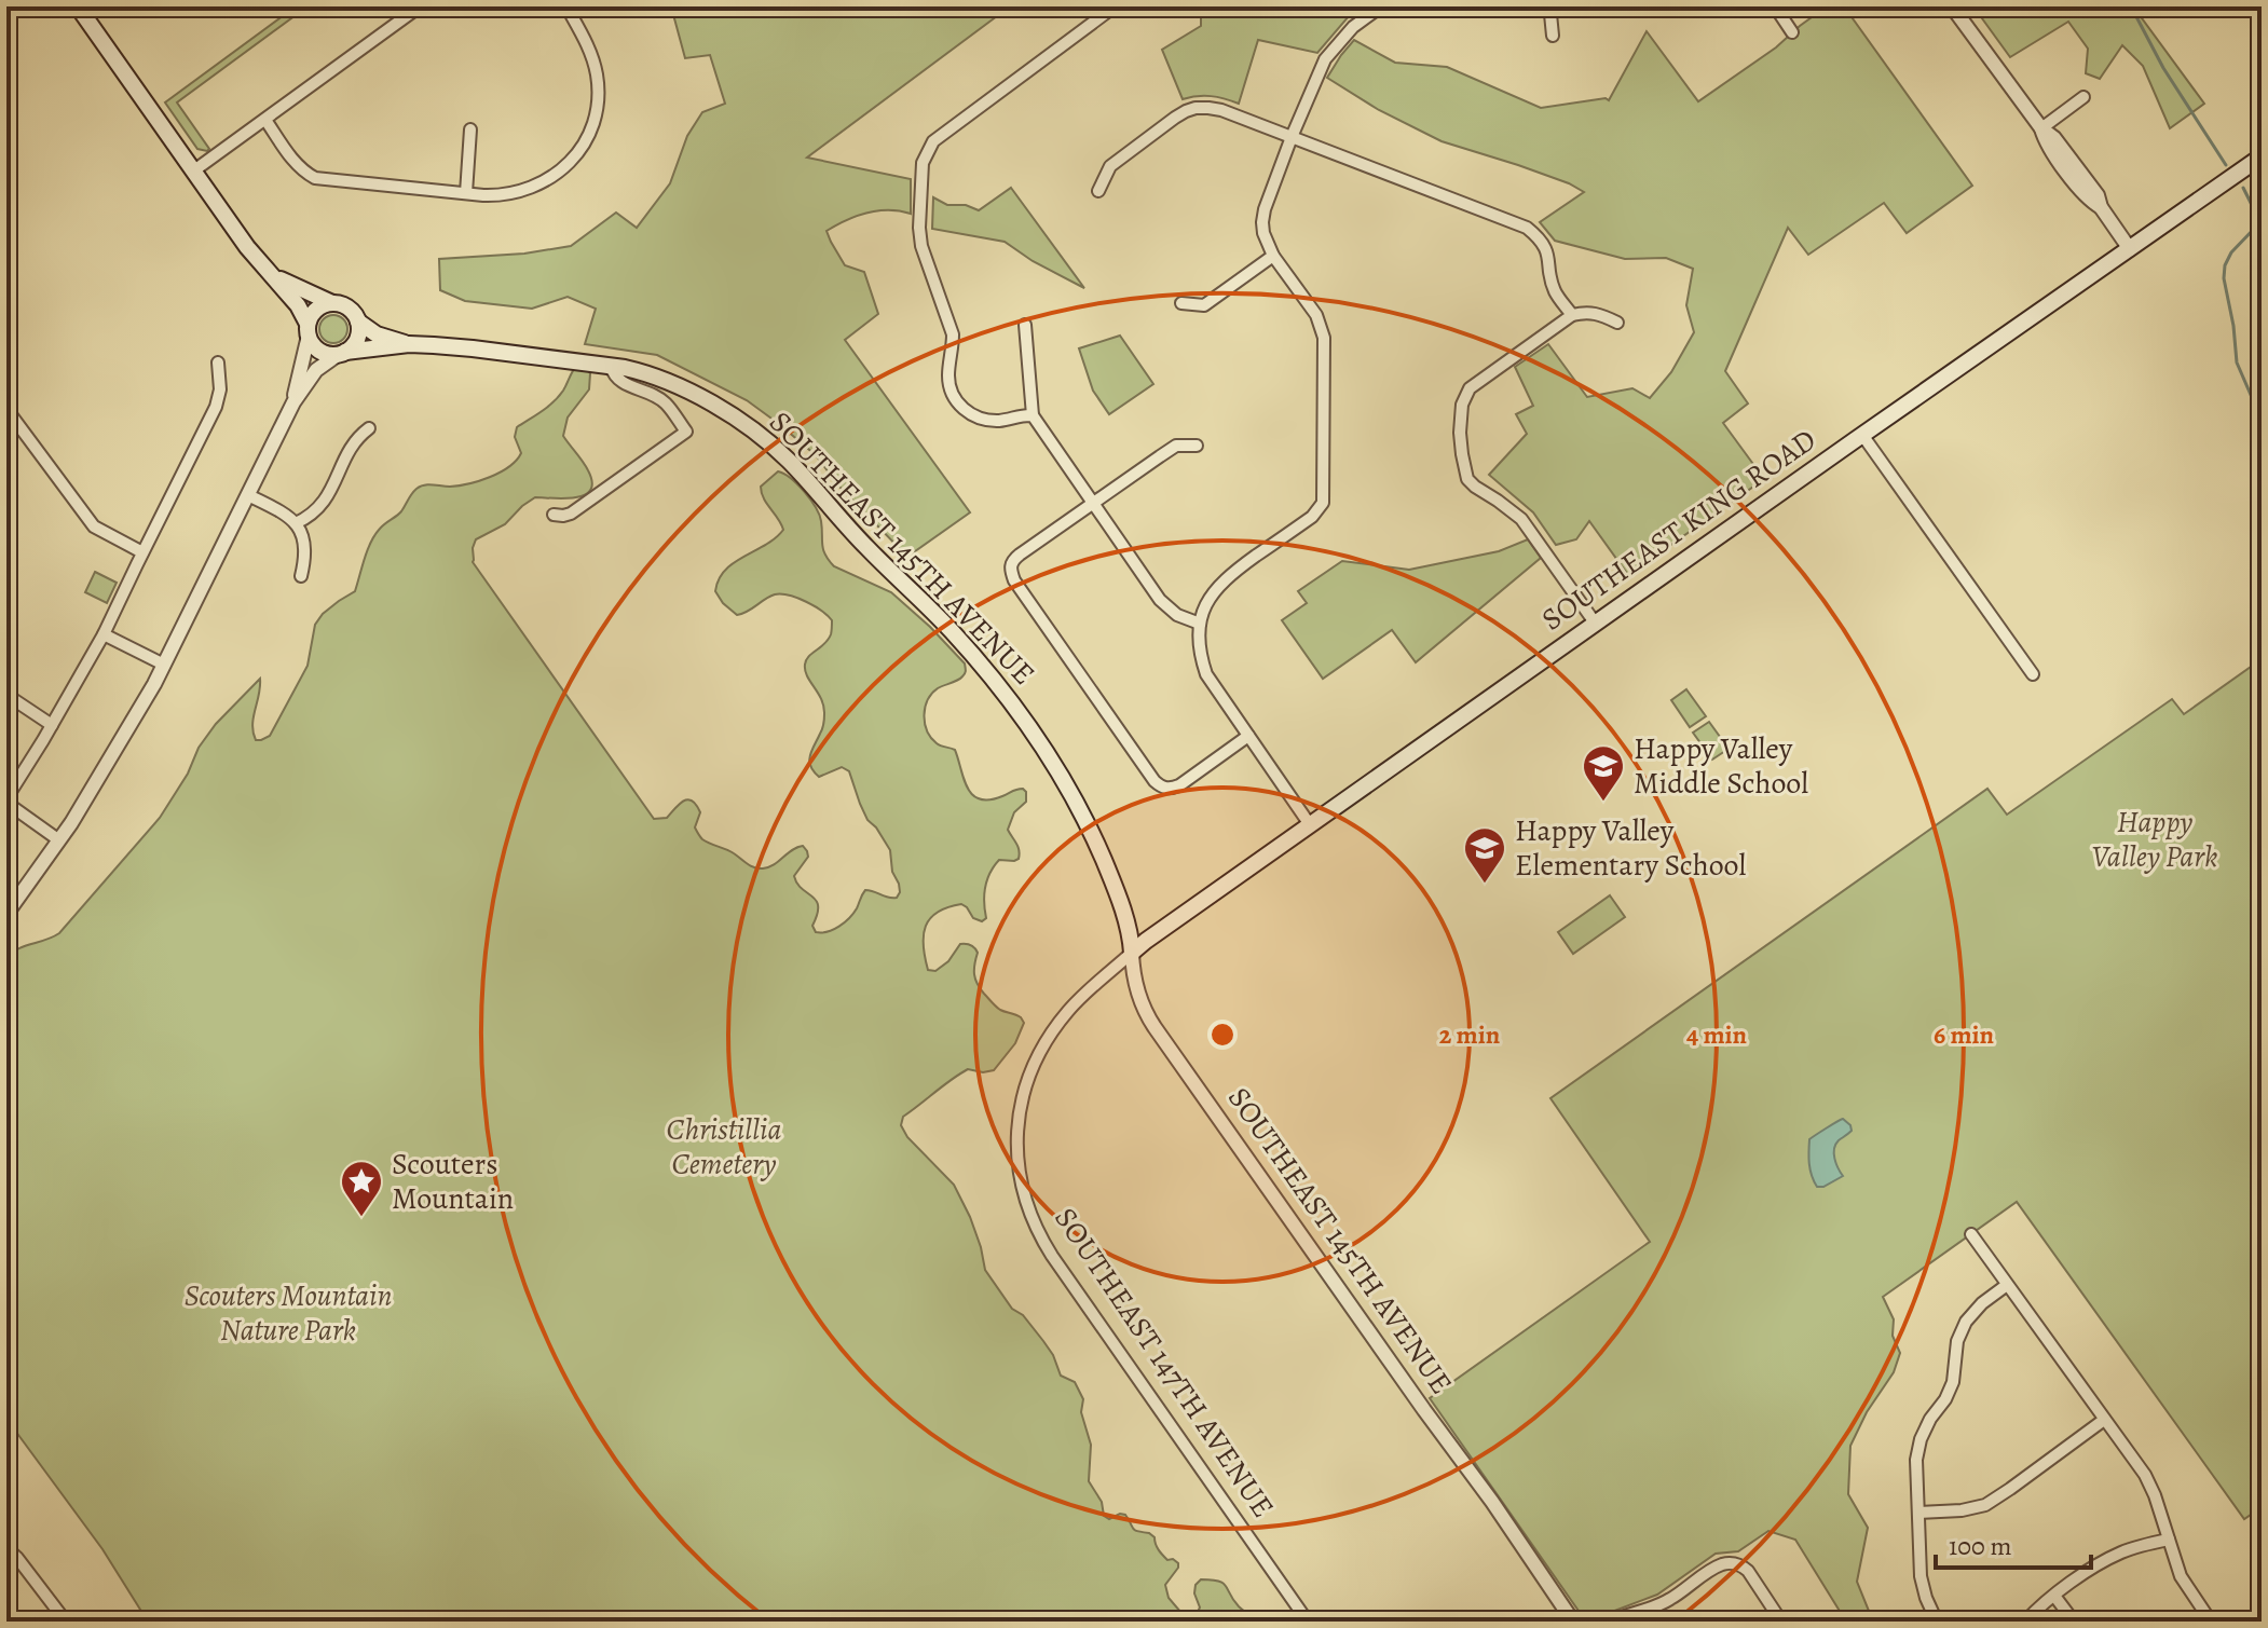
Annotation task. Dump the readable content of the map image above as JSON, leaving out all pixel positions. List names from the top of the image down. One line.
{"streets":{"main road":["SOUTHEAST KING ROAD","SOUTHEAST 145TH AVENUE"],"street":["SOUTHEAST 147TH AVENUE"]},"crossings":[["SOUTHEAST KING ROAD","SOUTHEAST 145TH AVENUE"],["SOUTHEAST KING ROAD","SOUTHEAST 147TH AVENUE"],["SOUTHEAST 145TH AVENUE","SOUTHEAST 147TH AVENUE"]],"parks":["Happy Valley Park","Christillia Cemetery","Scouters Mountain Nature Park"],"places":{"school or university":["Happy Valley Middle School","Happy Valley Elementary School"],"place":["Scouters Mountain"]},"scale_bar":"100 m","rings":["2 min","4 min","6 min"]}
